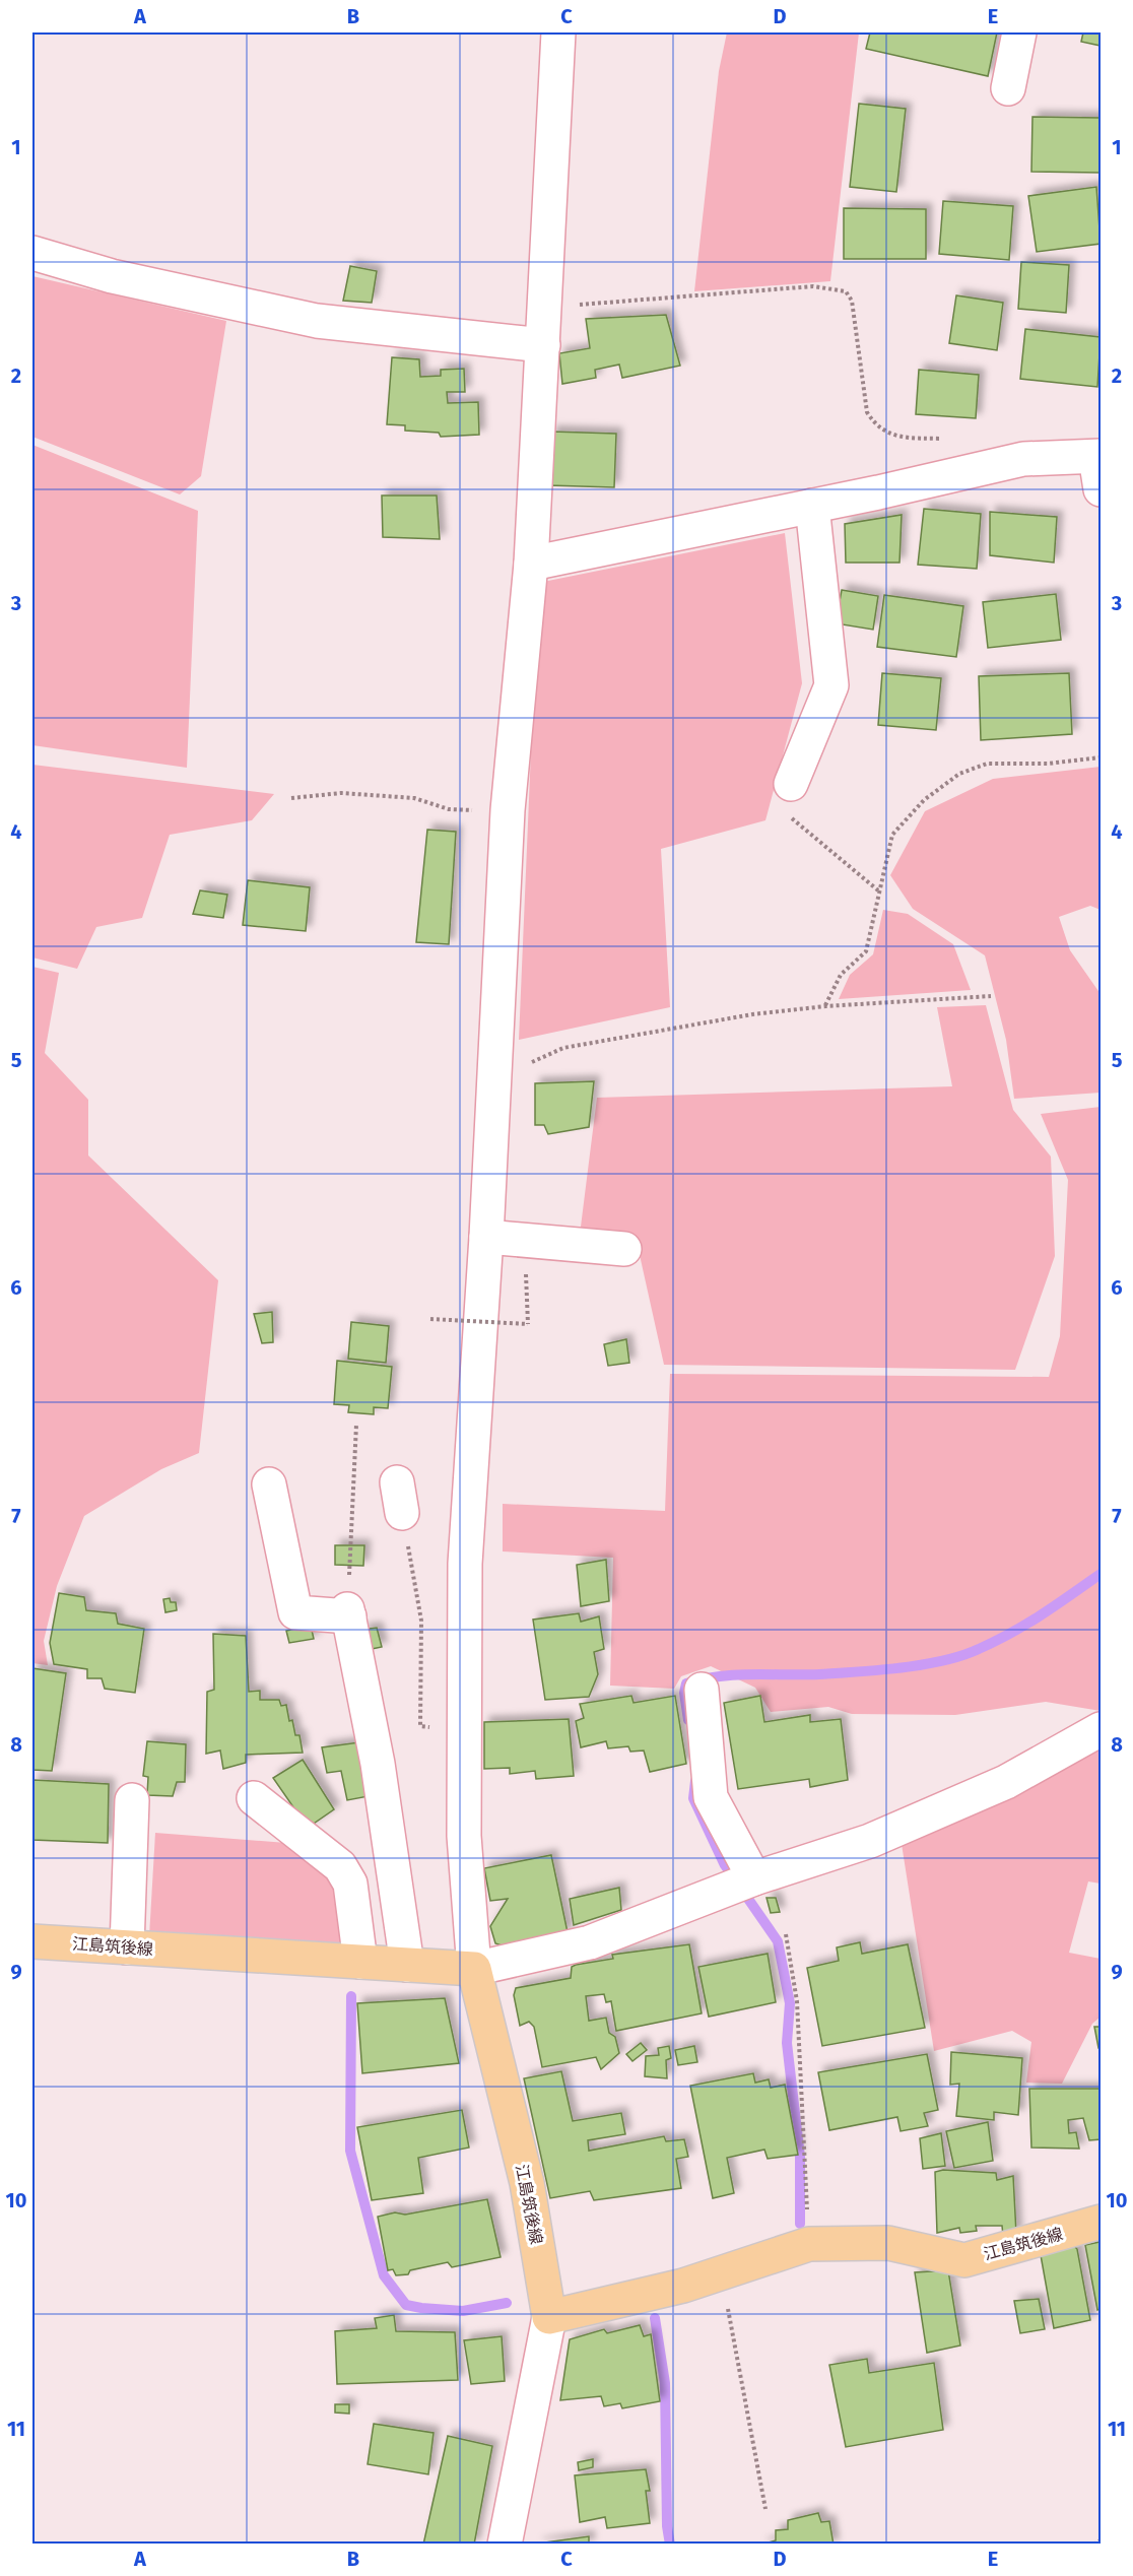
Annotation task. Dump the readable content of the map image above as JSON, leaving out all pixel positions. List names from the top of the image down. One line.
{"streets":{"main road":["江島筑後線"]},"grid":{"columns":["A","B","C","D","E"],"rows":["1","2","3","4","5","6","7","8","9","10","11"]}}
